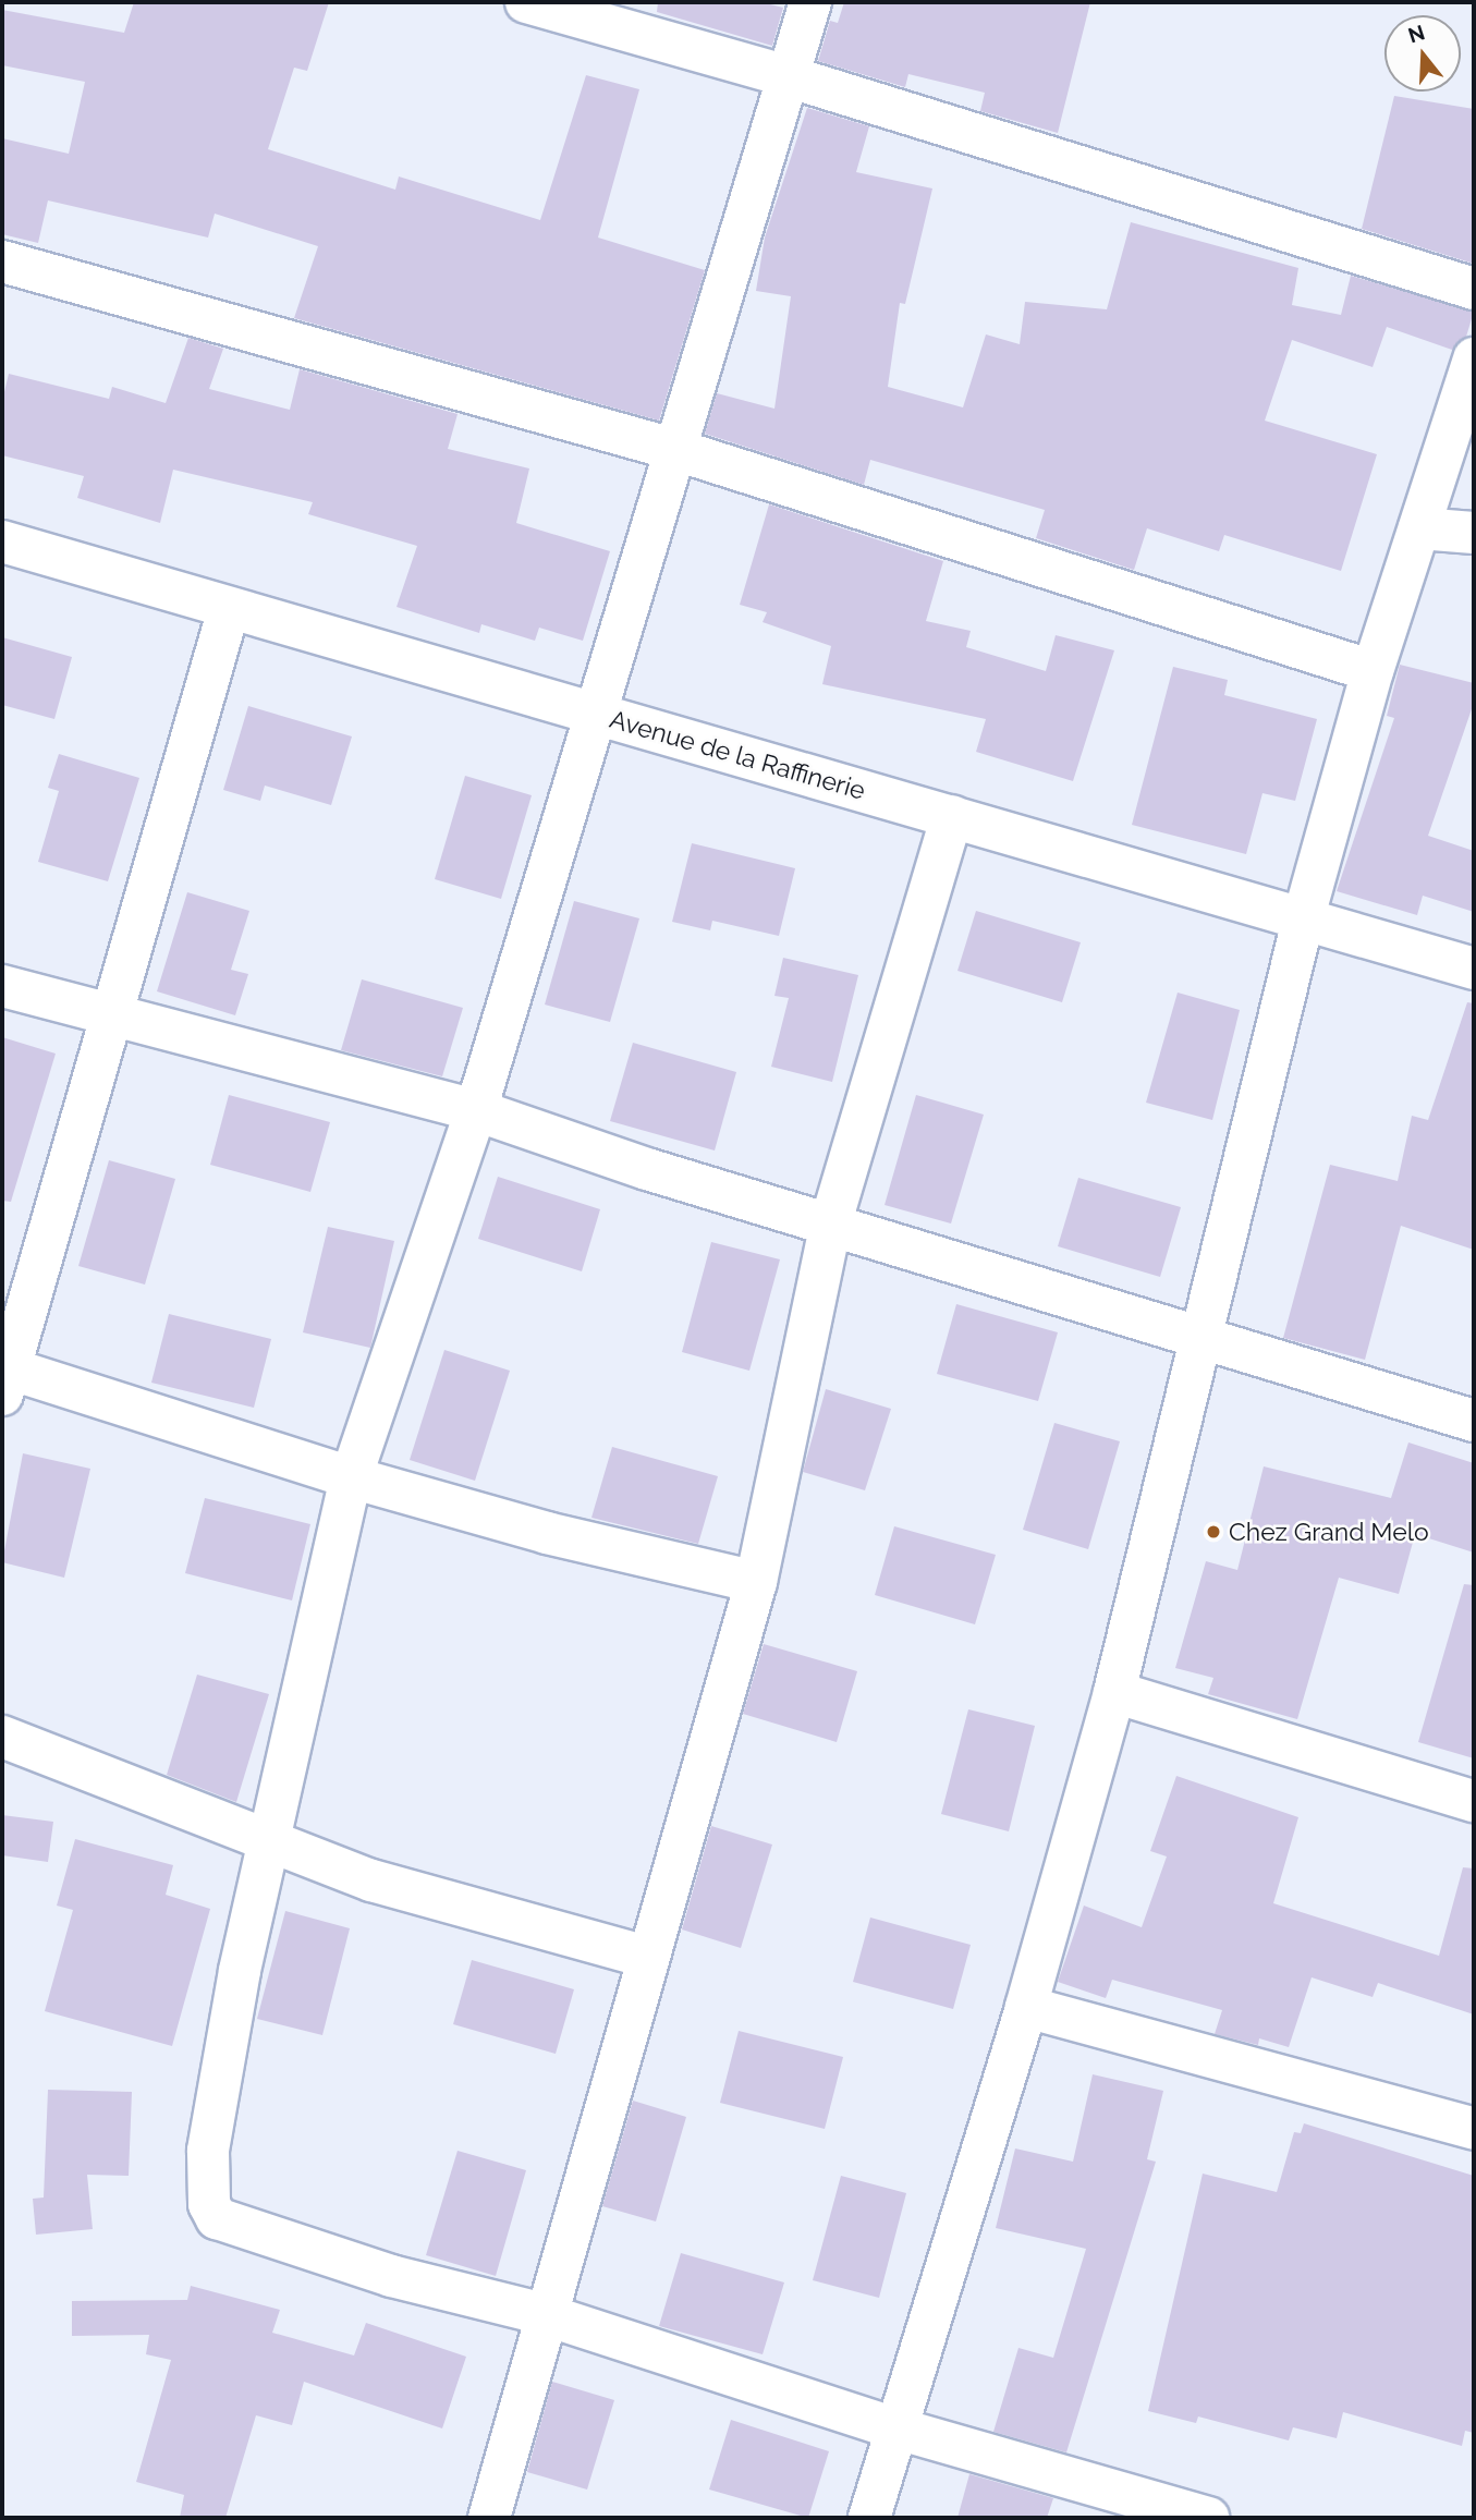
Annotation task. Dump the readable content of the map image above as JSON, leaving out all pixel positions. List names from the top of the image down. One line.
{"streets":{"street":["Avenue de la Raffinerie"]},"places":["Chez Grand Melo"],"north":"top"}
